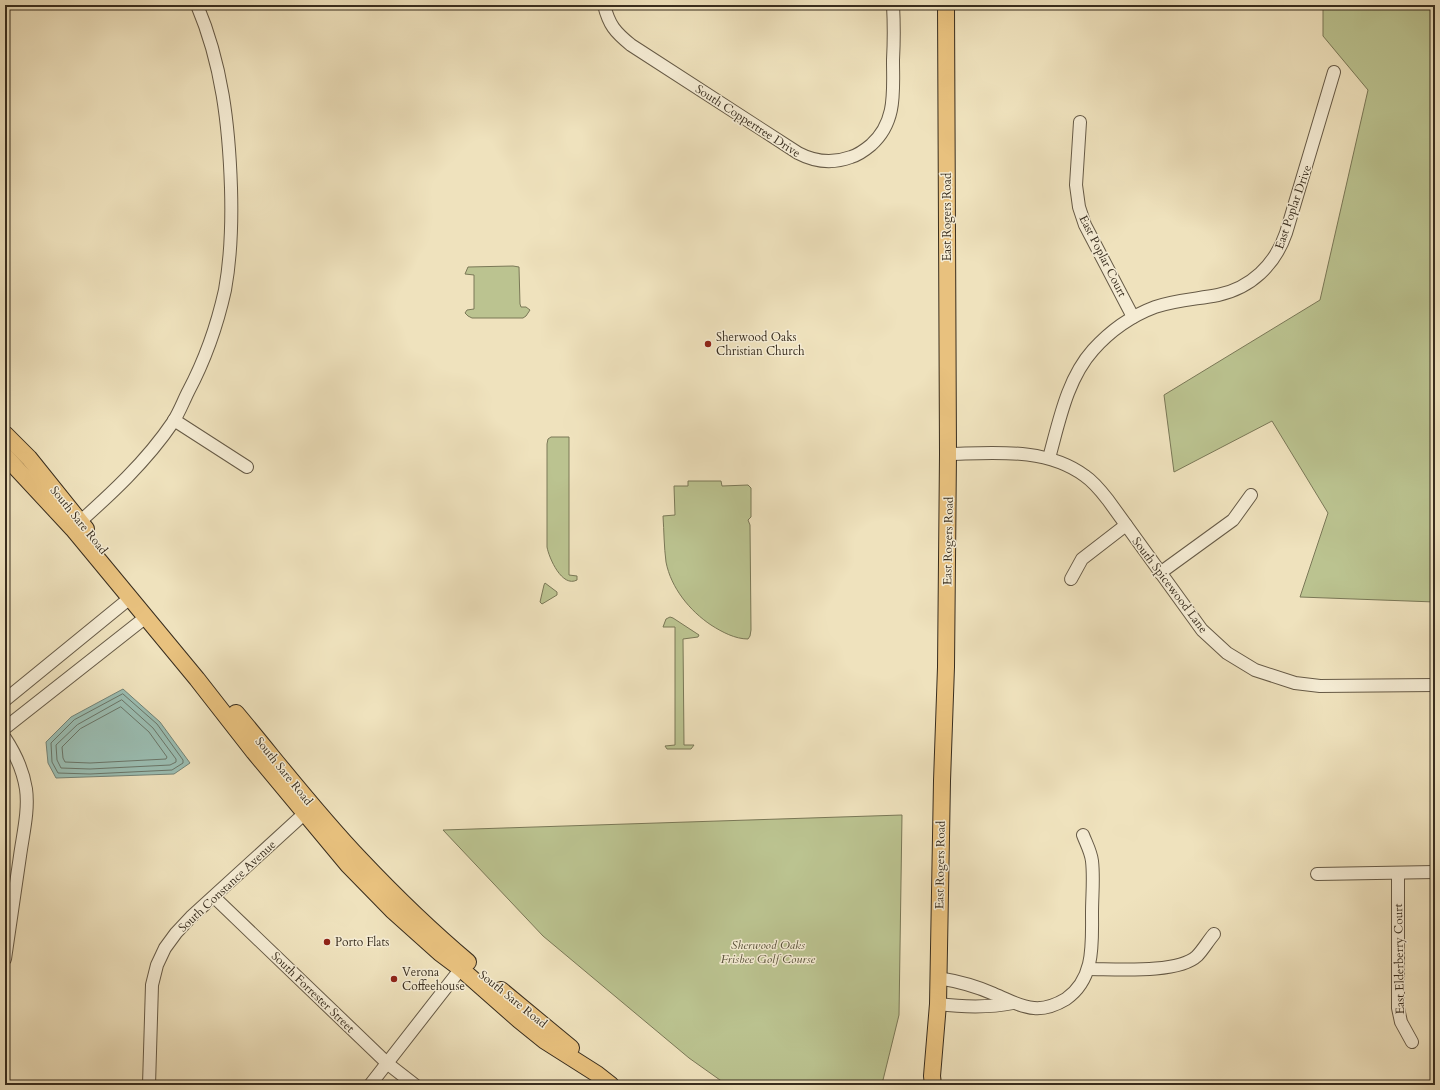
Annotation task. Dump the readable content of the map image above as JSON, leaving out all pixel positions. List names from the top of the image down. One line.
{"streets":{"main road":["East Rogers Road","South Sare Road"],"street":["South Coppertree Drive","East Poplar Drive","East Poplar Court","South Spicewood Lane","South Constance Avenue","East Elderberry Court","South Forrester Street"]},"crossings":[["East Poplar Drive","East Poplar Court"],["East Poplar Drive","South Spicewood Lane"],["East Rogers Road","South Spicewood Lane"],["South Sare Road","South Constance Avenue"],["South Constance Avenue","South Forrester Street"]],"parks":["Sherwood Oaks Frisbee Golf Course"],"places":["Sherwood Oaks Christian Church","Porto Flats","Verona Coffeehouse"]}
